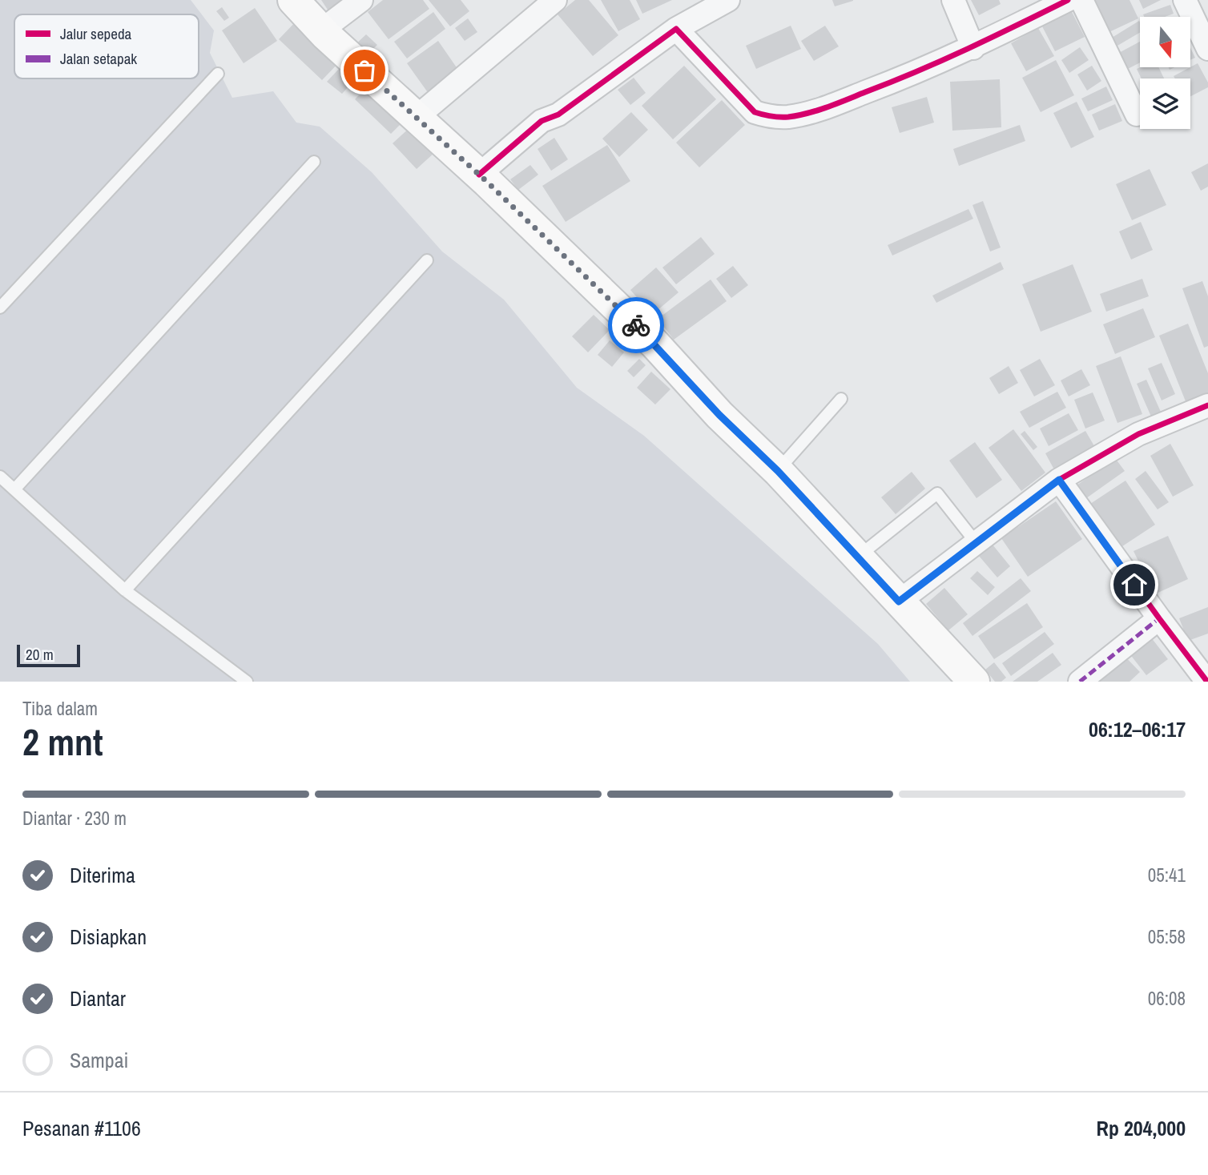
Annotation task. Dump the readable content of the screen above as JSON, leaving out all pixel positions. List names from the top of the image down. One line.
{"legend":["Jalur sepeda","Jalan setapak"],"scale_bar":"20 m","north":"bottom","page":{"scale":"20 m","heading":["2 mnt","Tiba dalam","06:12–06:17"],"panel":["Pesanan #1106","Rp 204,000"],"bar":"Diantar · 230 m","list":[["Diterima","05:41"],["Disiapkan","05:58"],["Diantar","06:08"],"Sampai"]}}
